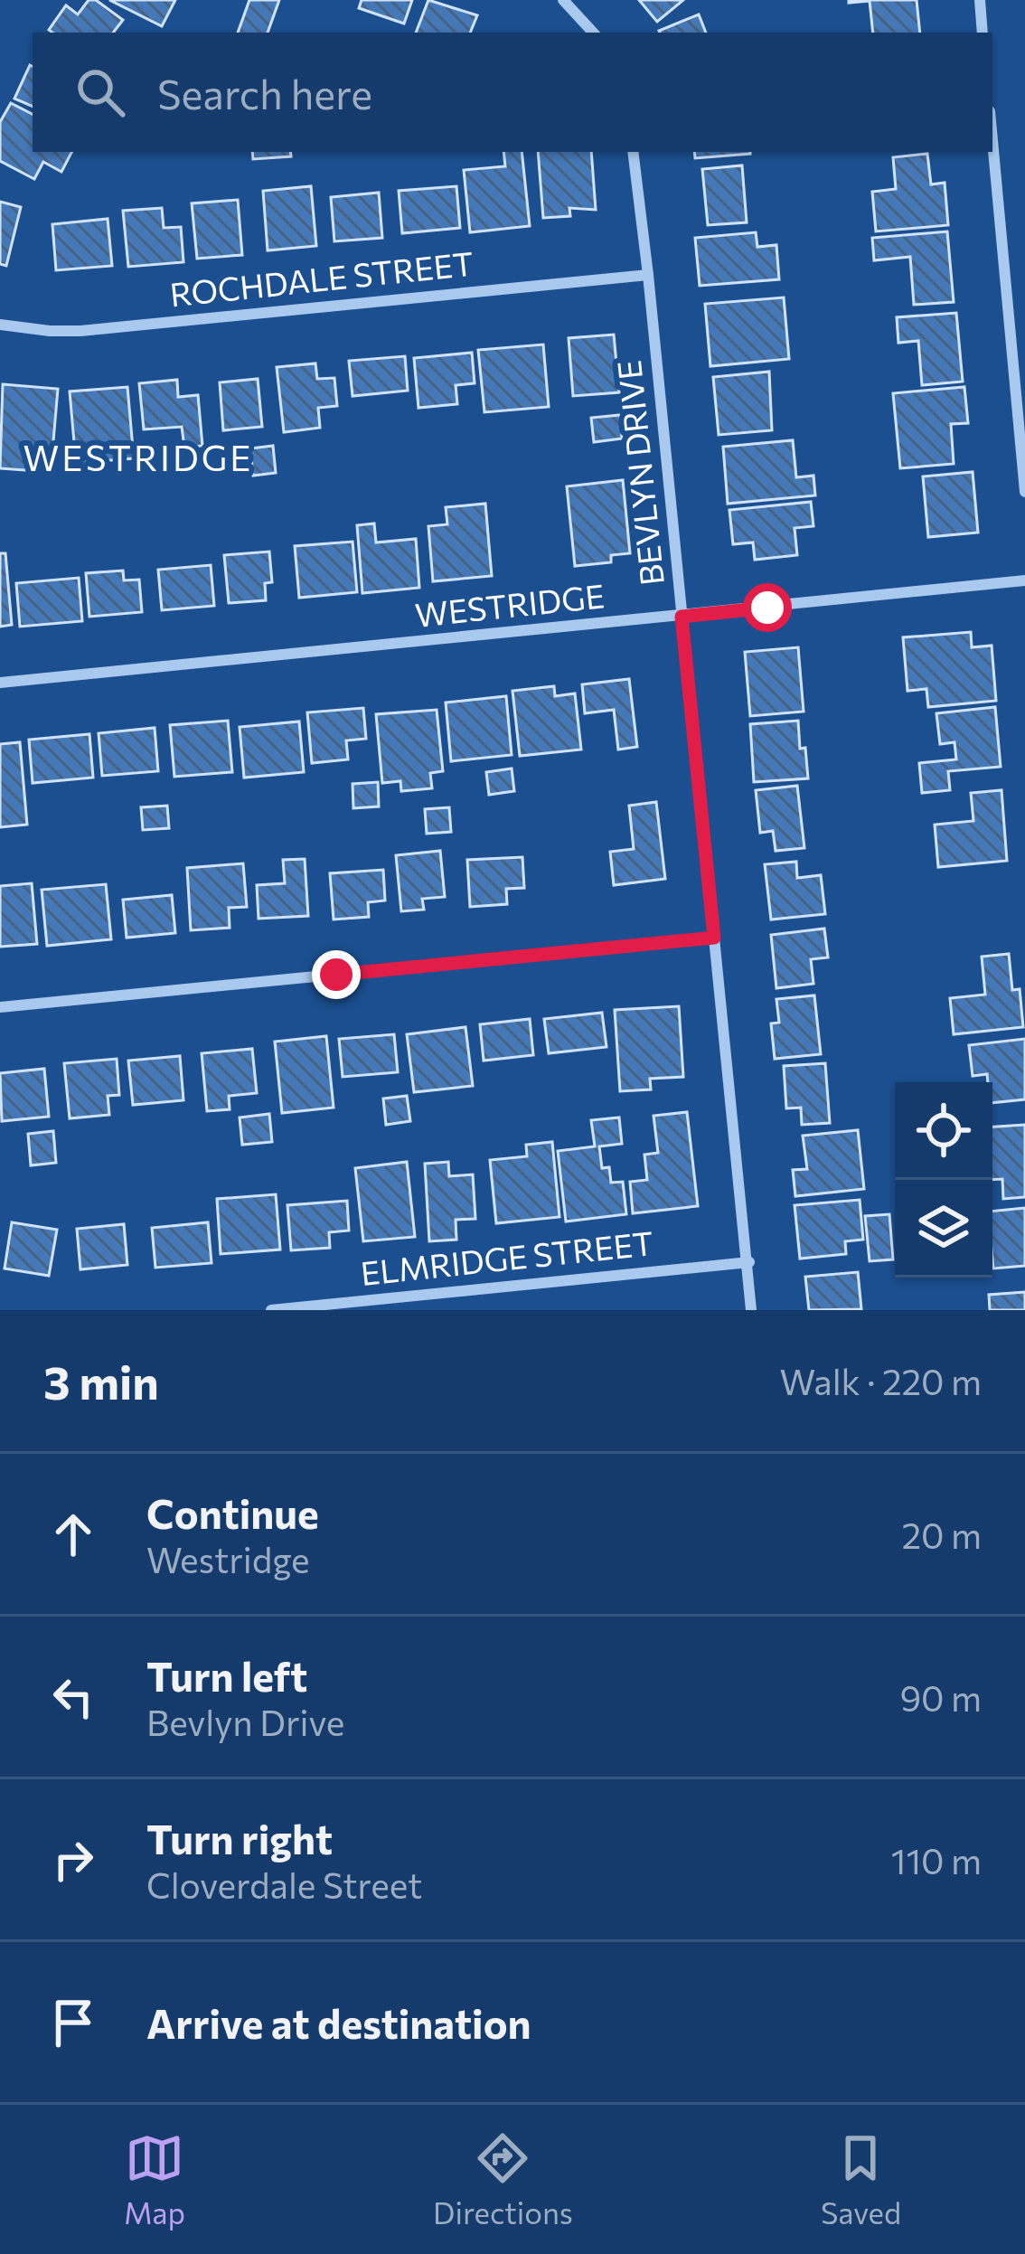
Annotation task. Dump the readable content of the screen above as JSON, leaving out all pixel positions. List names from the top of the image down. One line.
{"streets":{"street":["ROCHDALE STREET","BEVLYN DRIVE","WESTRIDGE","ELMRIDGE STREET"]},"crossings":[["ROCHDALE STREET","BEVLYN DRIVE"],["BEVLYN DRIVE","WESTRIDGE"],["BEVLYN DRIVE","ELMRIDGE STREET"]],"districts":["WESTRIDGE"],"page":{"search":"Search here","heading":["3 min","Walk · 220 m"],"list":[["Continue","Westridge","20 m"],["Turn left","Bevlyn Drive","90 m"],["Turn right","Cloverdale Street","110 m"],"Arrive at destination"],"nav":["Map","Directions","Saved"]}}
